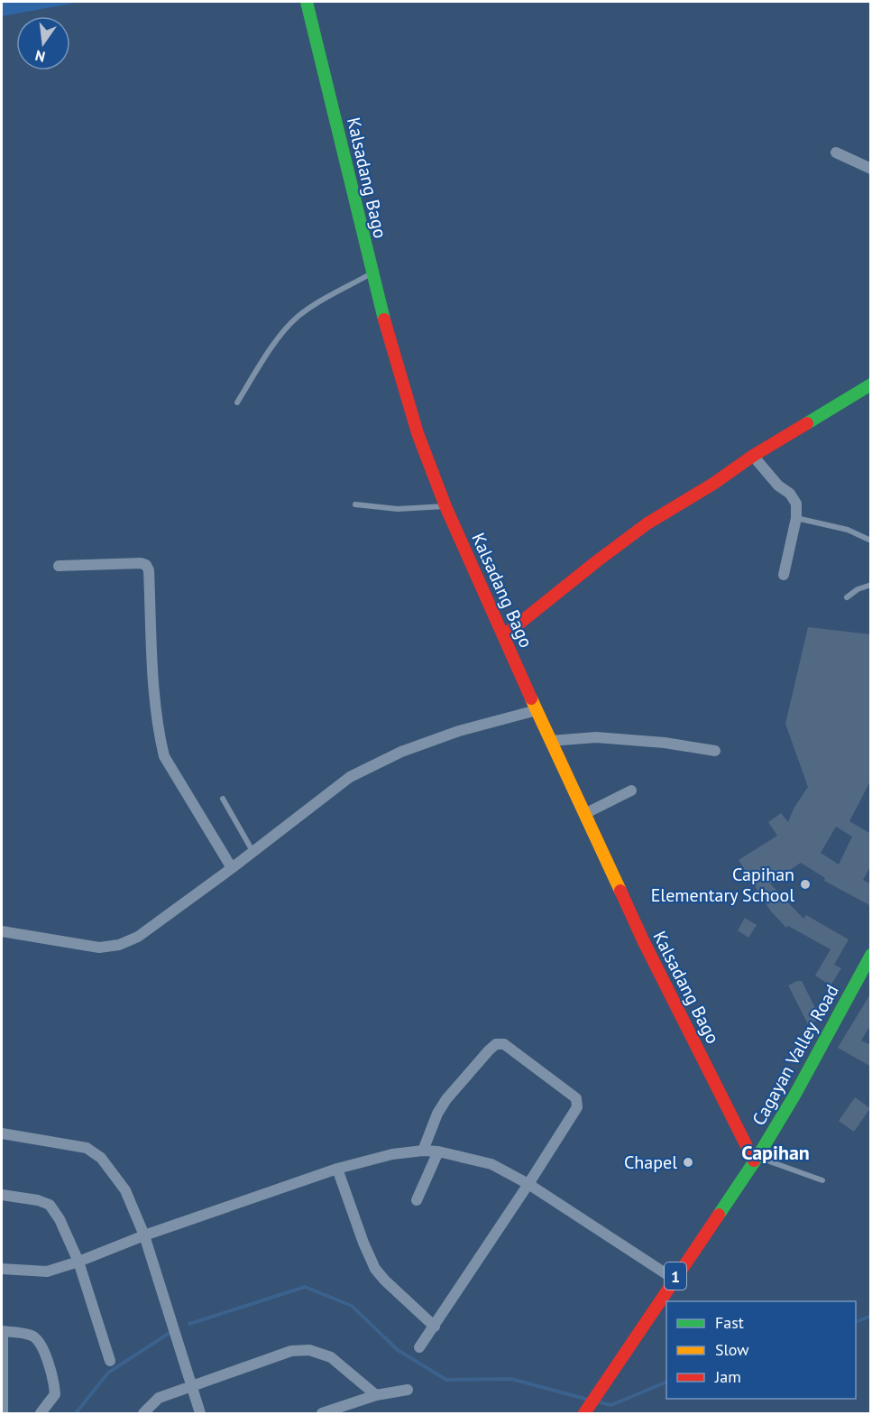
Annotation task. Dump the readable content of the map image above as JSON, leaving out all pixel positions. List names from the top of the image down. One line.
{"streets":{"main road":["Kalsadang Bago","Cagayan Valley Road","1"]},"crossings":[["Kalsadang Bago","Cagayan Valley Road"]],"districts":["Capihan"],"places":["Capihan Elementary School","Chapel"],"legend":["Fast","Slow","Jam"],"north":"bottom"}
